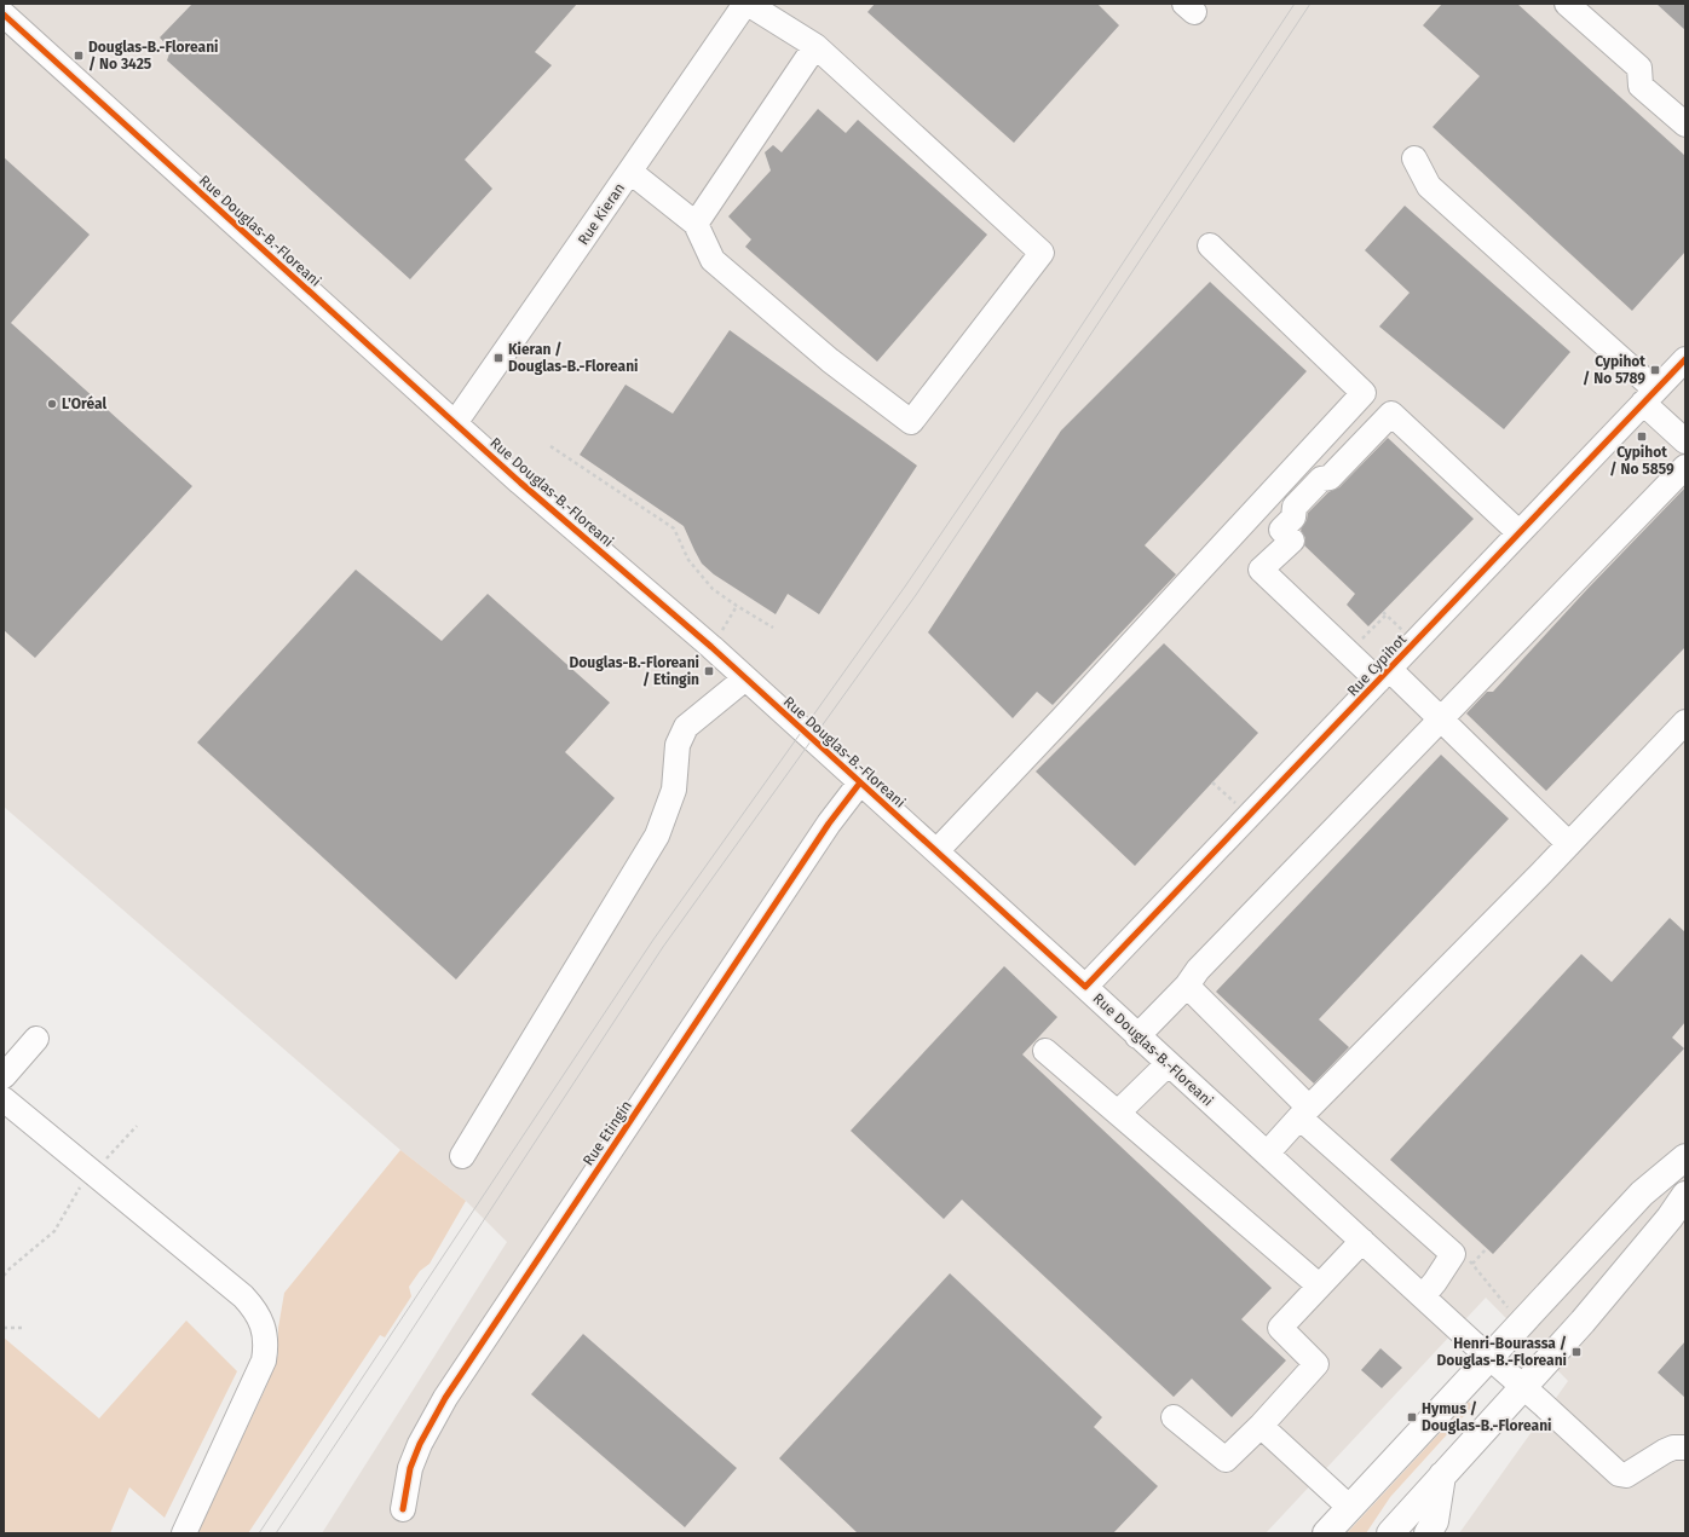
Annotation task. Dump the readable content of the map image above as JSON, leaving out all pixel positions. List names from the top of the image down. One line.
{"streets":{"street":["Rue Kieran","Rue Douglas-B.-Floreani","Rue Cypihot","Rue Etingin"]},"crossings":[["Rue Kieran","Rue Douglas-B.-Floreani"],["Rue Douglas-B.-Floreani","Rue Cypihot"],["Rue Douglas-B.-Floreani","Rue Etingin"]],"places":{"transit":["Douglas-B.-Floreani / No 3425","Kieran / Douglas-B.-Floreani","Cypihot / No 5789","Cypihot / No 5859","Douglas-B.-Floreani / Etingin","Henri-Bourassa / Douglas-B.-Floreani","Hymus / Douglas-B.-Floreani"],"other":["L'Oréal"]}}
